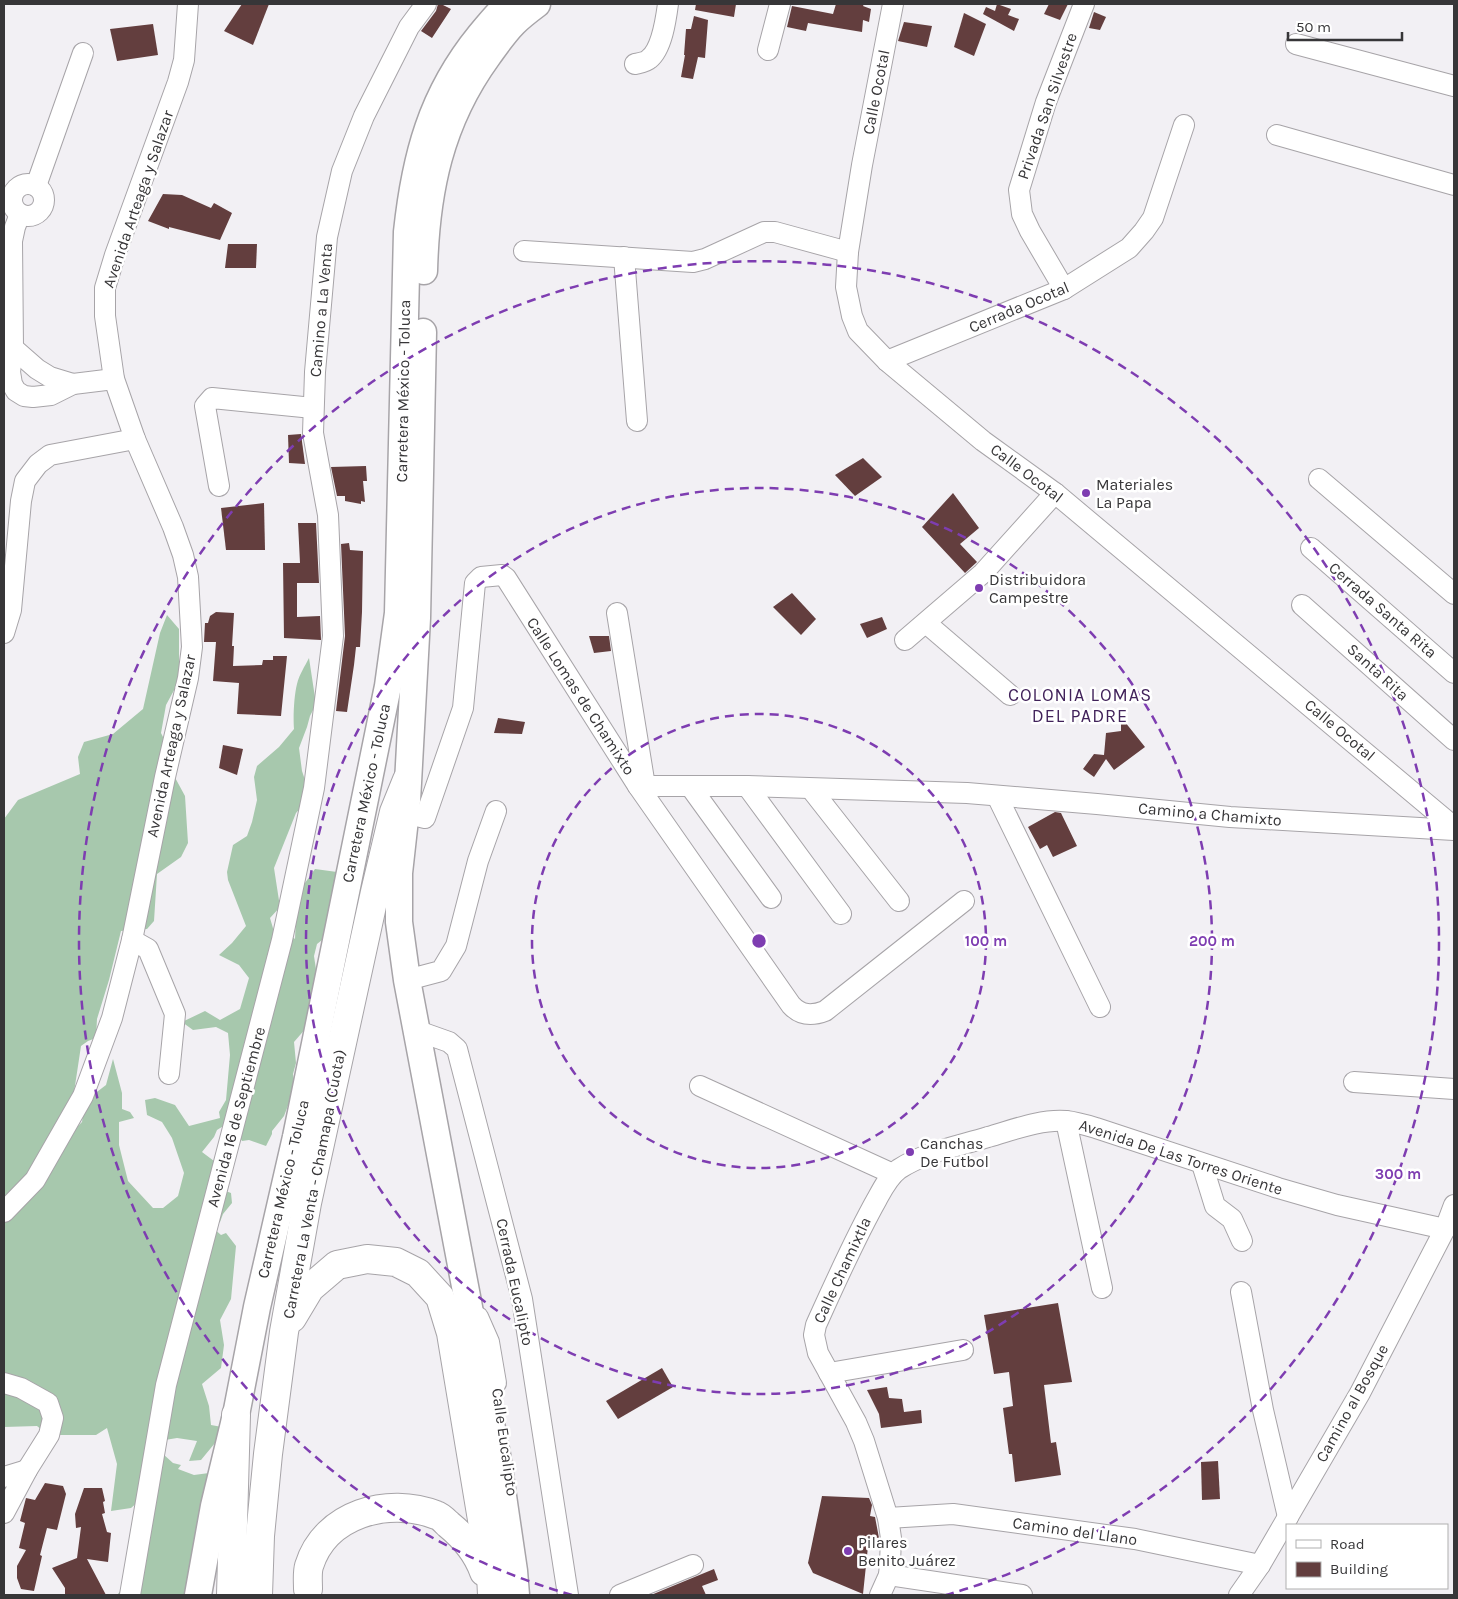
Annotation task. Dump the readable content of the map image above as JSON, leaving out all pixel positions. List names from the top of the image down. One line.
{"streets":{"highway":["Carretera La Venta - Chamapa (Cuota)"],"main road":["Carretera México - Toluca"],"street":["Calle Ocotal","Privada San Silvestre","Avenida Arteaga y Salazar","Cerrada Ocotal","Camino a La Venta","Cerrada Santa Rita","Santa Rita","Calle Lomas de Chamixto","Camino a Chamixto","Avenida 16 de Septiembre","Avenida De Las Torres Oriente","Calle Chamixtla","Cerrada Eucalipto","Camino al Bosque","Calle Eucalipto","Camino del Llano"]},"crossings":[["Calle Ocotal","Cerrada Ocotal"],["Calle Ocotal","Camino a Chamixto"],["Privada San Silvestre","Cerrada Ocotal"],["Camino a La Venta","Avenida 16 de Septiembre"],["Carretera México - Toluca","Calle Lomas de Chamixto"],["Carretera México - Toluca","Carretera La Venta - Chamapa (Cuota)"],["Carretera México - Toluca","Cerrada Eucalipto"],["Carretera México - Toluca","Calle Eucalipto"],["Calle Lomas de Chamixto","Camino a Chamixto"],["Avenida De Las Torres Oriente","Calle Chamixtla"],["Avenida De Las Torres Oriente","Camino al Bosque"],["Calle Chamixtla","Camino del Llano"],["Camino al Bosque","Camino del Llano"]],"districts":["COLONIA LOMAS DEL PADRE"],"places":["Materiales La Papa","Distribuidora Campestre","Canchas De Futbol","Pilares Benito Juárez"],"legend":["Road","Building"],"scale_bar":"50 m","rings":["100 m","200 m","300 m"]}
